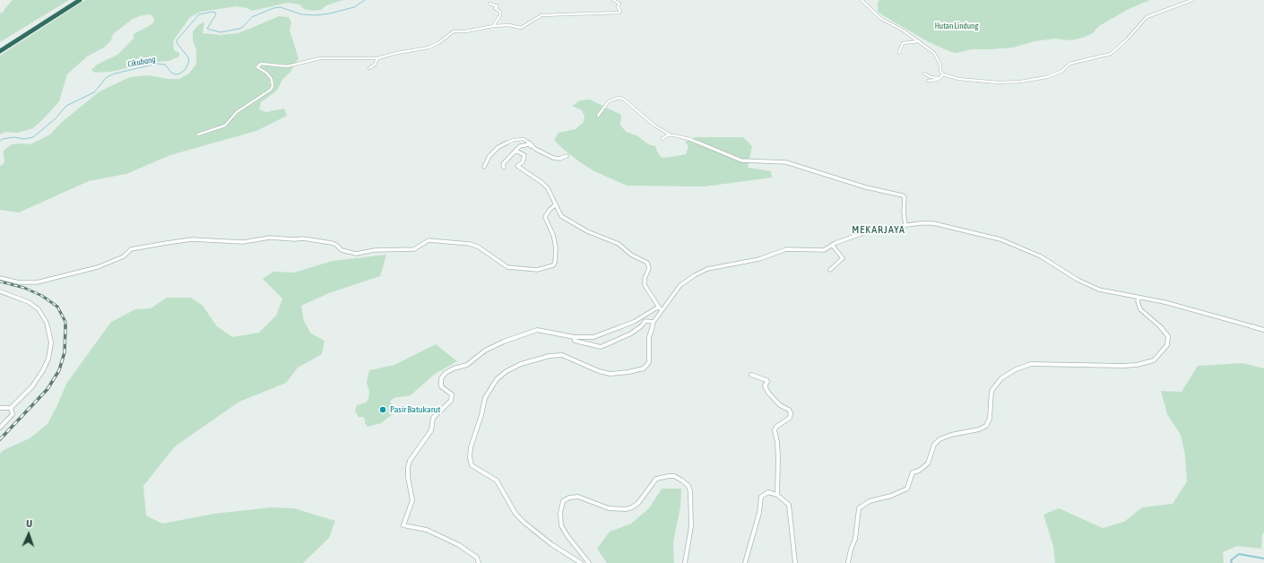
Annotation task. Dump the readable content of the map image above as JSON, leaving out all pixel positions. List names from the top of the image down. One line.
{"districts":["MEKARJAYA"],"water":["Cikubang"],"parks":["Hutan Lindung"],"places":["Pasir Batukarut"],"north":"top"}
